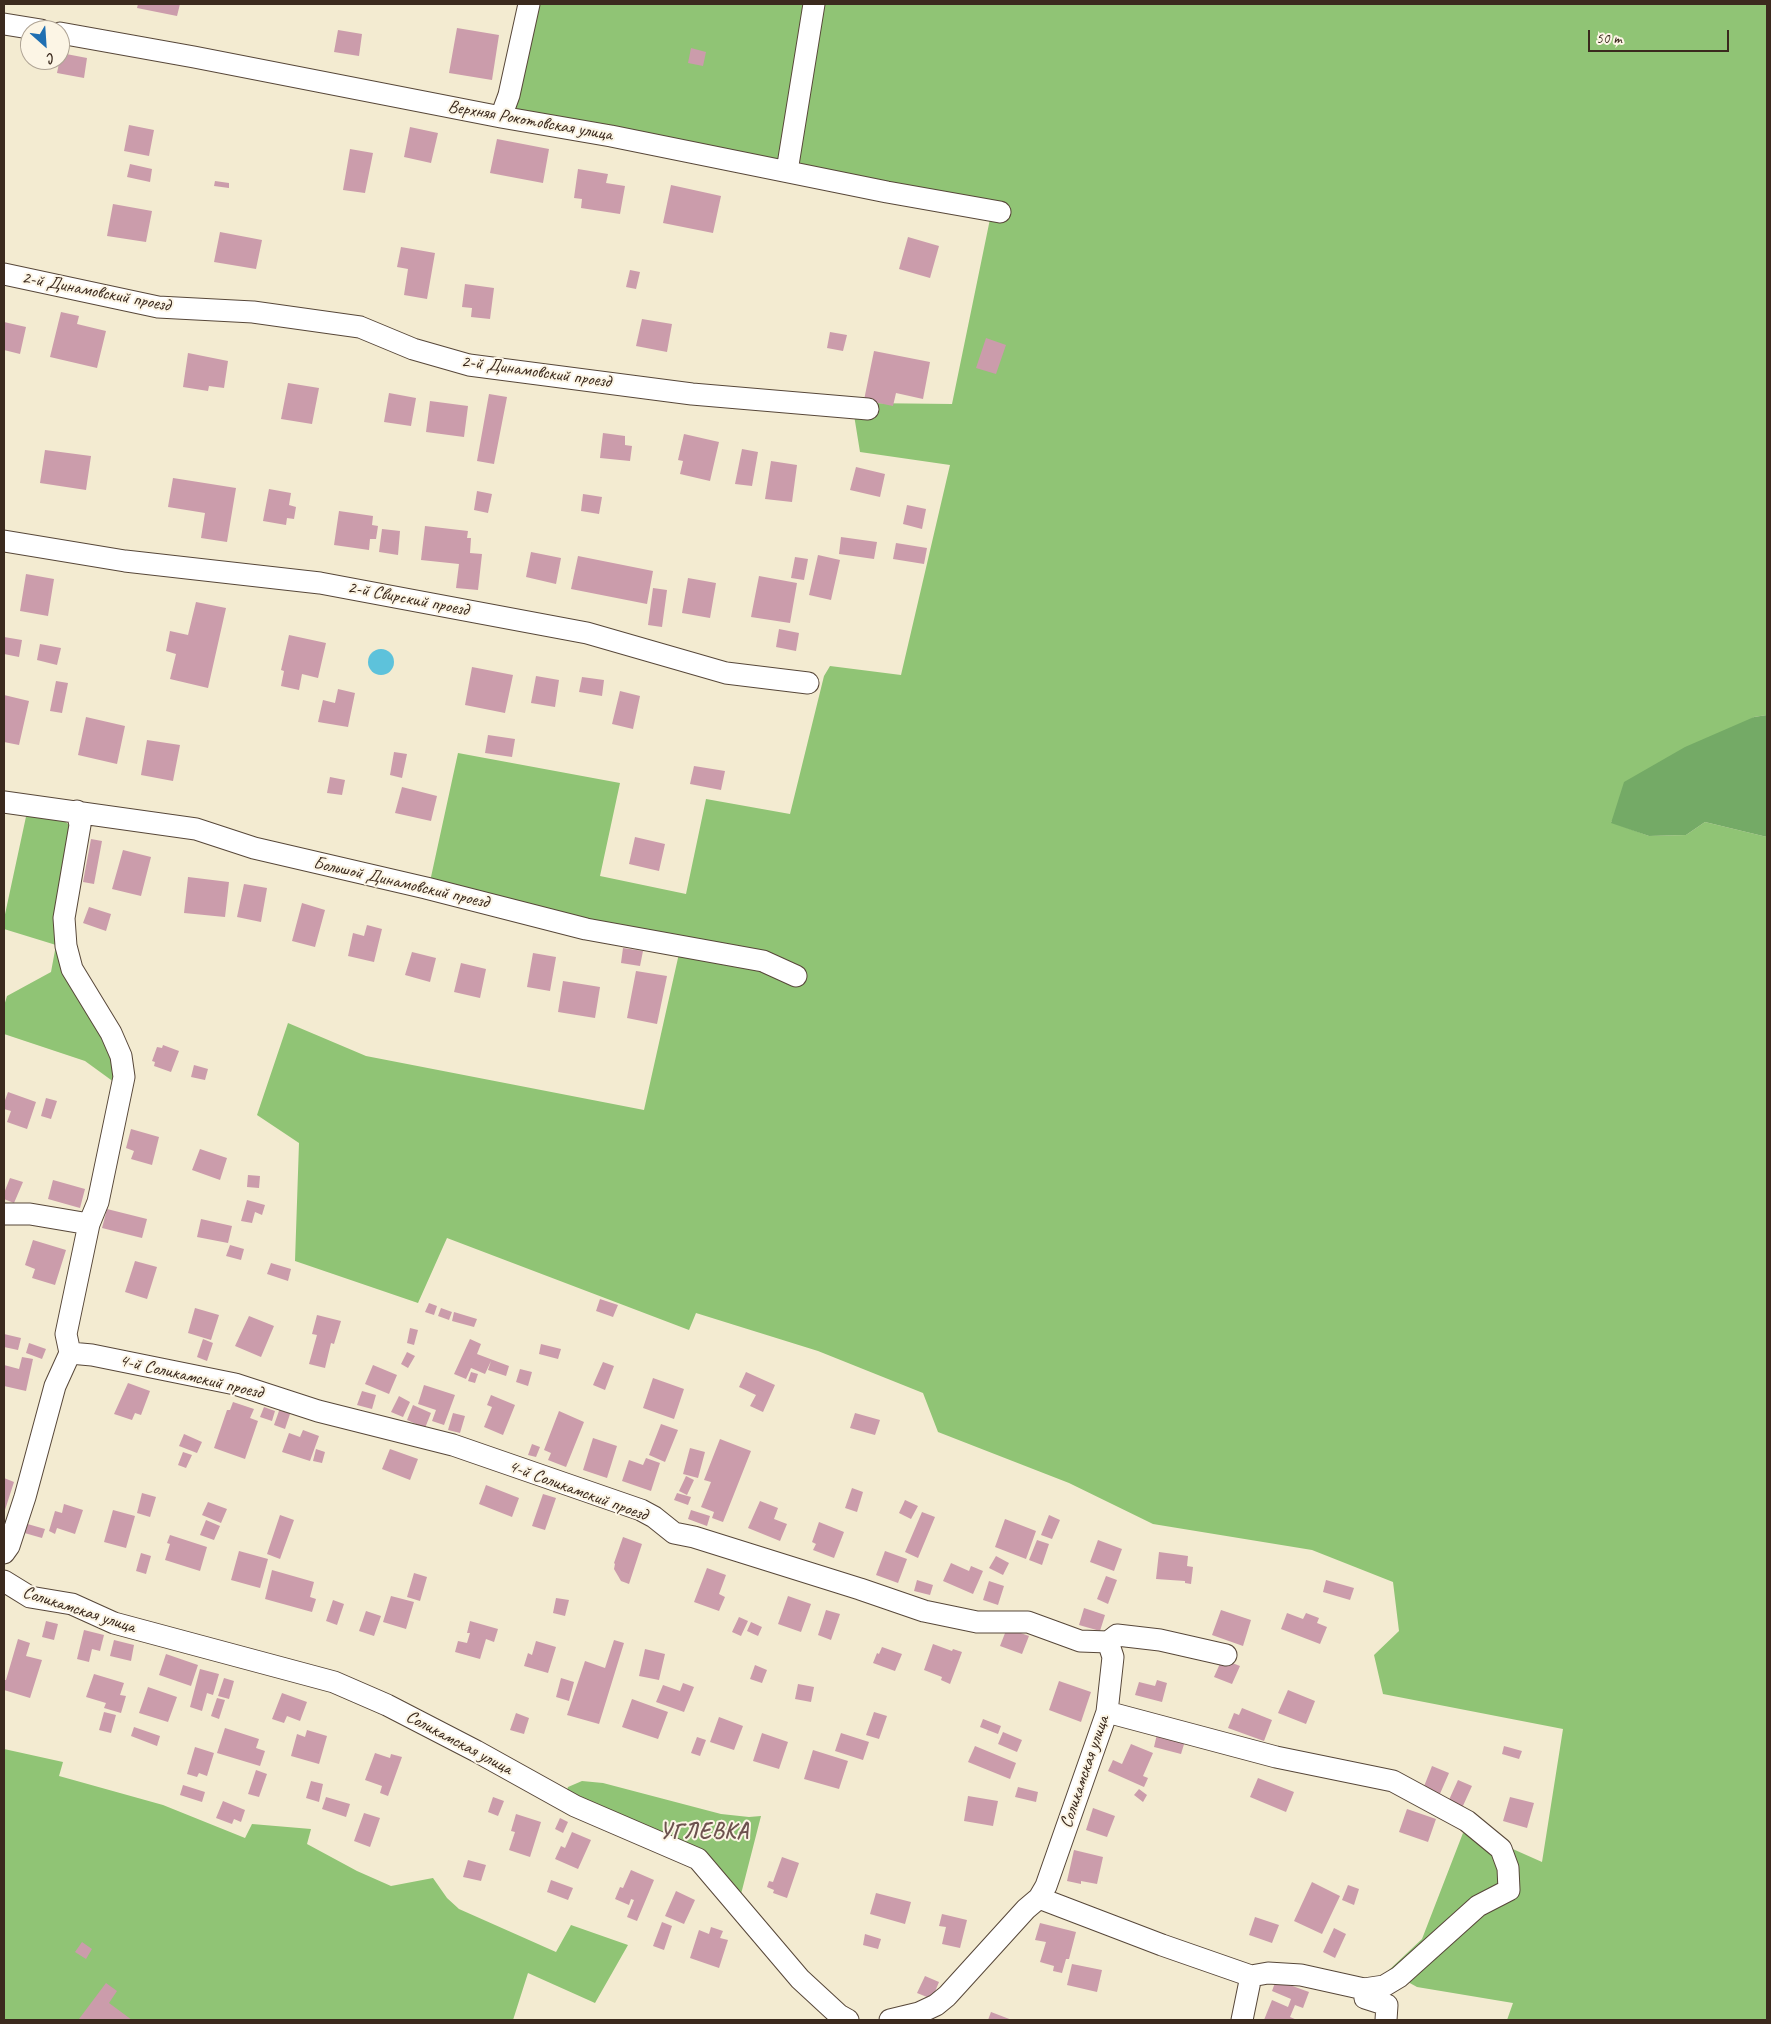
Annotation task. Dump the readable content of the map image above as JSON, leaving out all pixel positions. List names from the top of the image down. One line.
{"streets":{"street":["Верхняя Рокотовская улица","2-й Динамовский проезд","2-й Свирский проезд","Большой Динамовский проезд","4-й Соликамский проезд","Соликамская улица"]},"crossings":[["4-й Соликамский проезд","Соликамская улица"]],"districts":["УГЛЕВКА"],"scale_bar":"50 m","north":"bottom right"}
